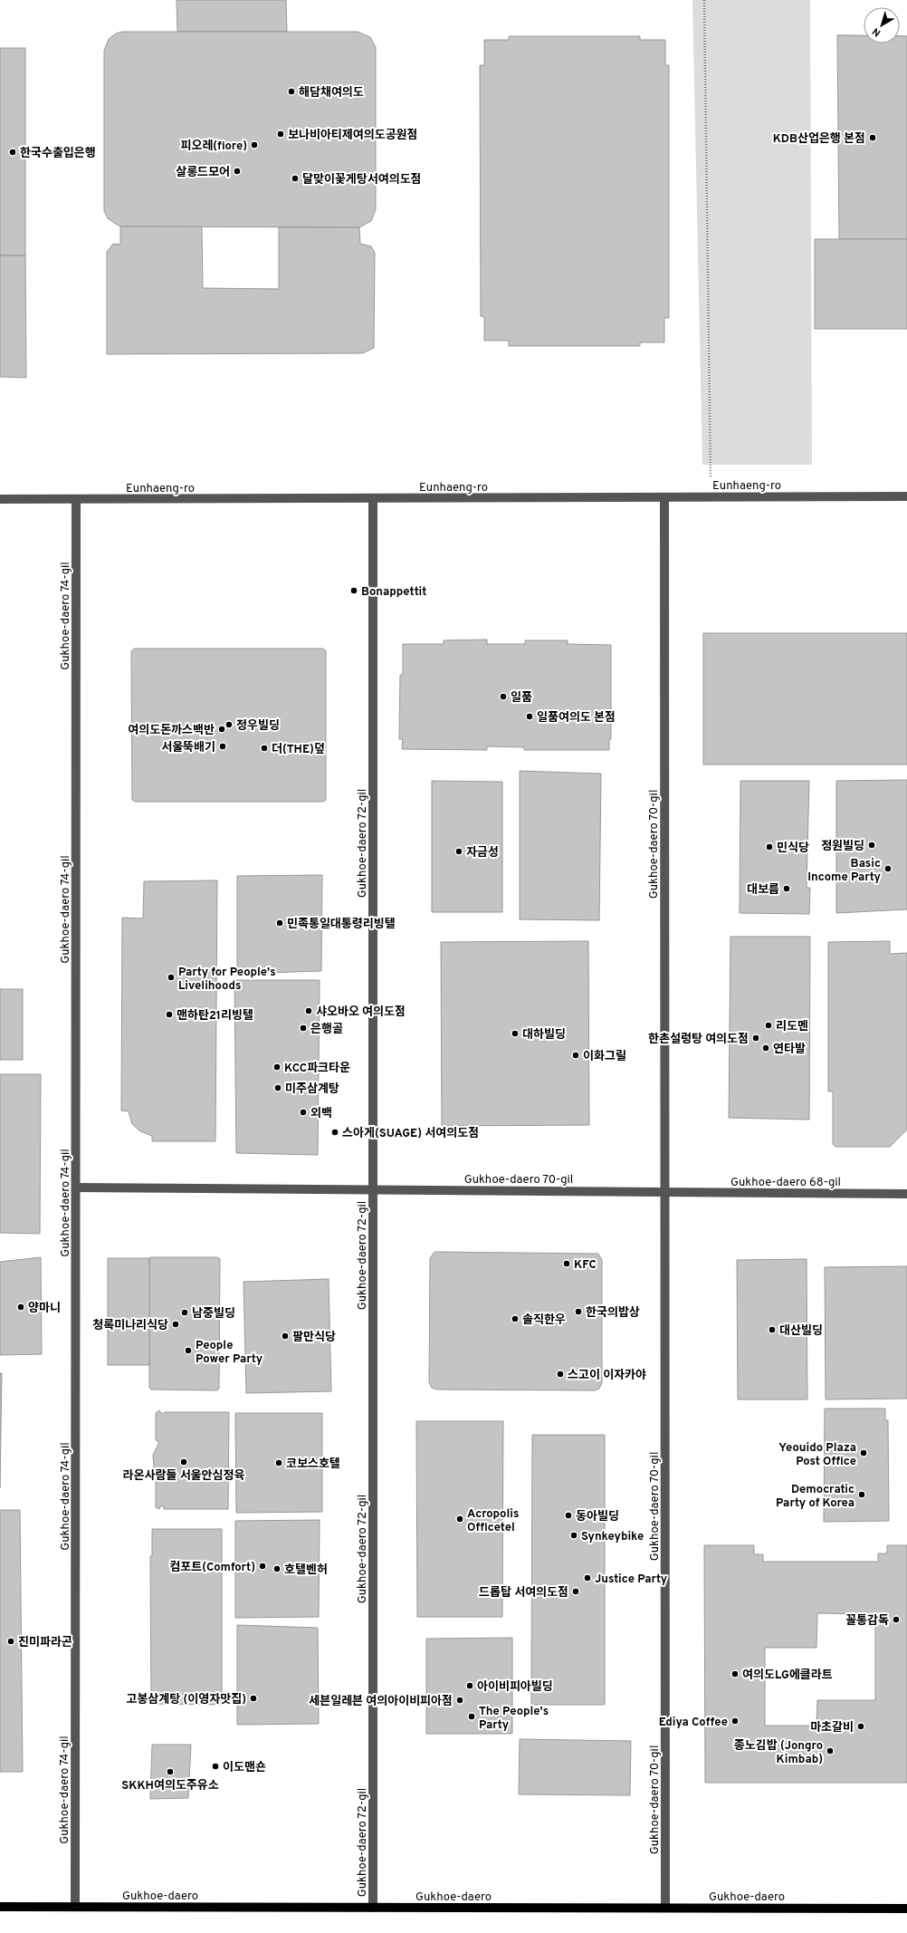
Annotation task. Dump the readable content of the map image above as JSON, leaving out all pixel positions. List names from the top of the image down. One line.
{"streets":{"main road":["Gukhoe-daero"],"street":["Eunhaeng-ro","Gukhoe-daero 74-gil","Gukhoe-daero 72-gil","Gukhoe-daero 70-gil","Gukhoe-daero 68-gil"]},"crossings":[["Eunhaeng-ro","Gukhoe-daero 74-gil"],["Eunhaeng-ro","Gukhoe-daero 72-gil"],["Eunhaeng-ro","Gukhoe-daero 70-gil"],["Gukhoe-daero 74-gil","Gukhoe-daero 72-gil"],["Gukhoe-daero 74-gil","Gukhoe-daero"],["Gukhoe-daero 72-gil","Gukhoe-daero 70-gil"],["Gukhoe-daero 72-gil","Gukhoe-daero"],["Gukhoe-daero 70-gil","Gukhoe-daero 68-gil"],["Gukhoe-daero 70-gil","Gukhoe-daero"]],"places":["해담채여의도","보나비아티제여의도공원점","KDB산업은행 본점","피오레(fiore)","한국수출입은행","살롱드모어","달맞이꽃게탕서여의도점","Bonappettit","일품","일품여의도 본점","정우빌딩","여의도돈까스백반","서울뚝배기","더(THE)덮","정원빌딩","민식당","자금성","Basic Income Party","대보름","민족통일대통령리빙텔","Party for People's Livelihoods","샤오바오 여의도점","맨하탄21리빙텔","리도멘","은행골","대하빌딩","한촌설렁탕 여의도점","연타발","이화그릴","KCC파크타운","미주삼계탕","외백","스아게(SUAGE) 서여의도점","KFC","양마니","한국의밥상","남중빌딩","솔직한우","청록미나리식당","대산빌딩","팔만식당","People Power Party","스고이 이자카야","Yeouido Plaza Post Office","라온사람들 서울안심정육","코보스호텔","Democratic Party of Korea","동아빌딩","Acropolis Officetel","Synkeybike","컴포트(Comfort)","호텔벤허","Justice Party","드롭탑 서여의도점","꼴통감독","진미파라곤","여의도LG에클라트","아이비피아빌딩","고봉삼계탕 (이영자맛집)","세븐일레븐 여의아이비피아점","The People's Party","Ediya Coffee","마초갈비","종노김밥 (Jongro Kimbab)","이도맨숀","SKKH여의도주유소"],"north":"bottom left"}
